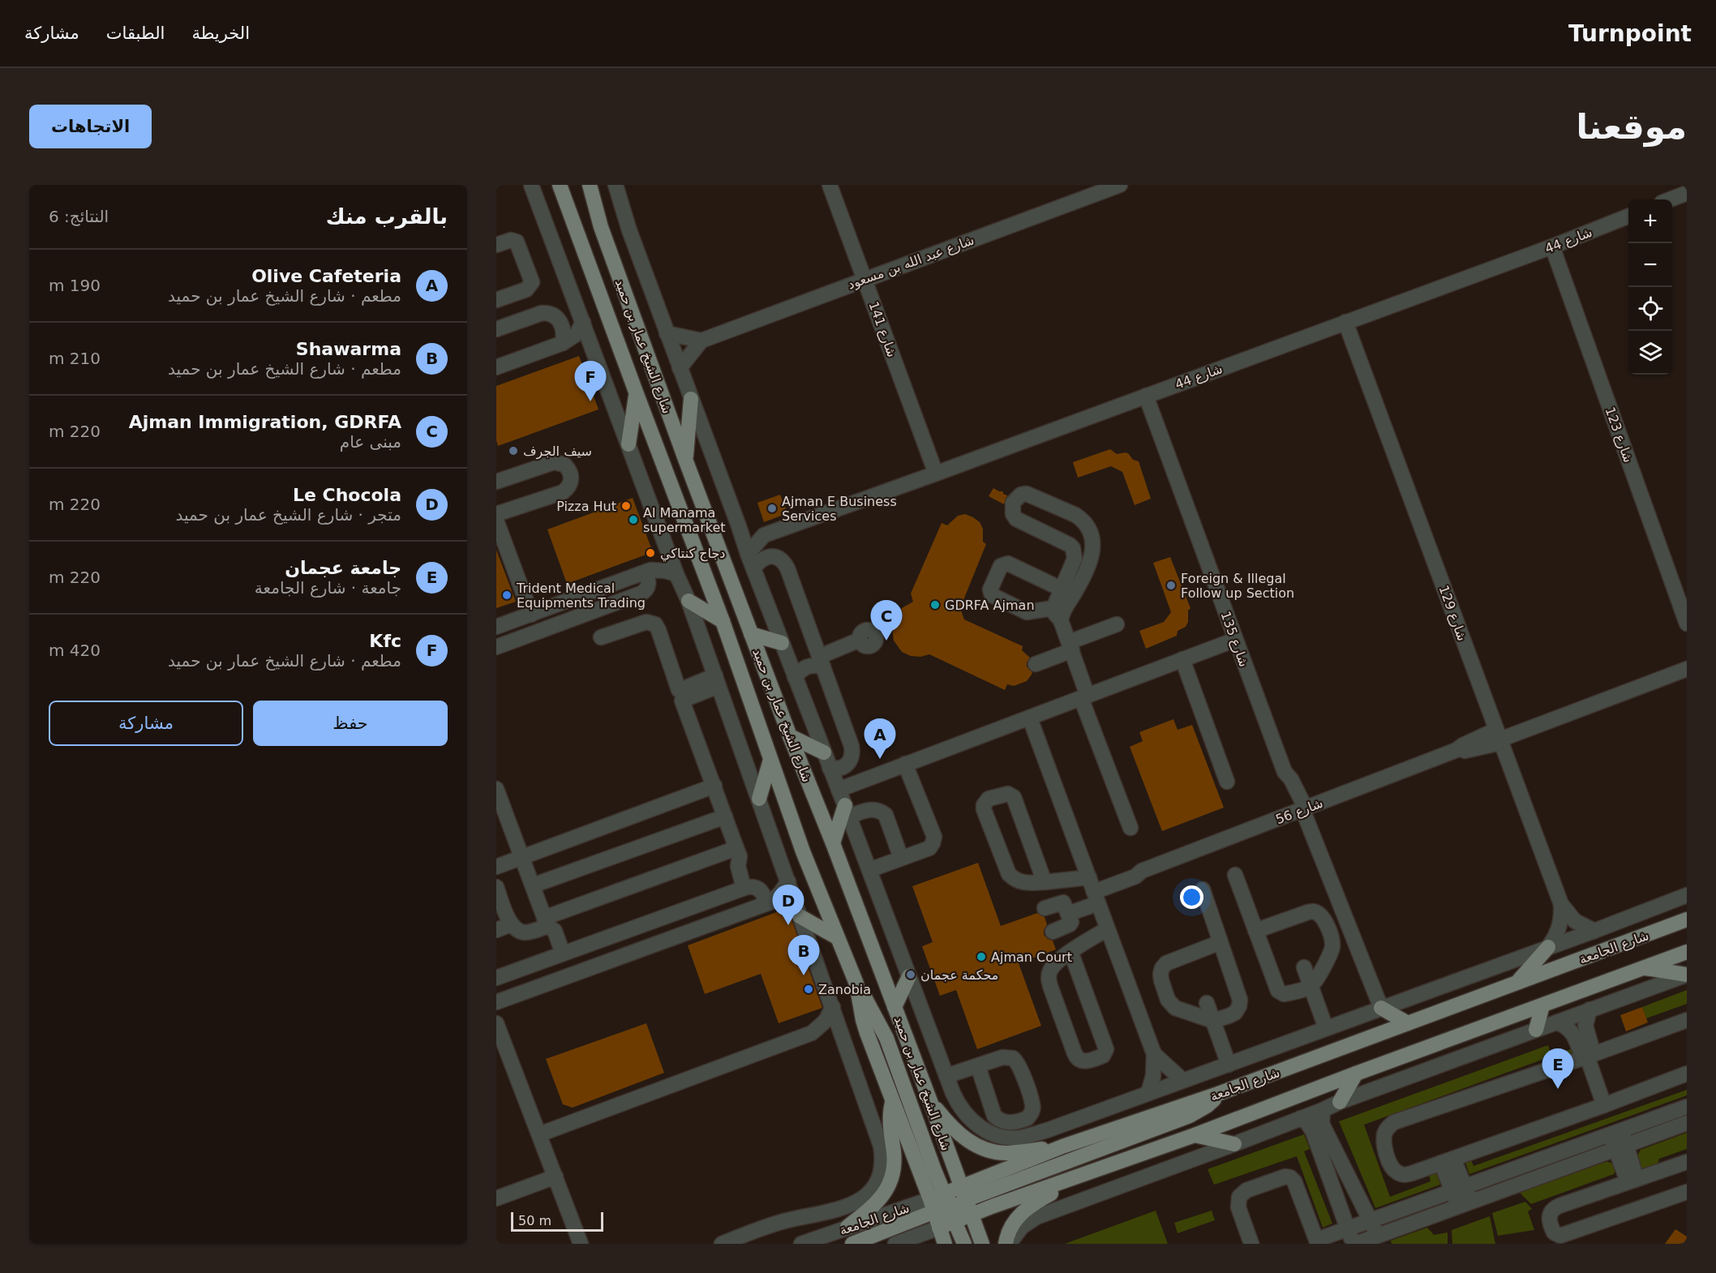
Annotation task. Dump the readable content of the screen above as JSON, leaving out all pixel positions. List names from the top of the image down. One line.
{"streets":{"main road":["شارع الشيخ عمار بن حميد","شارع الجامعة"],"street":["شارع 44","شارع عبد الله بن مسعود","شارع 141","شارع 123","شارع 129","شارع 135","شارع 56"]},"crossings":[["شارع 44","شارع 141"],["شارع 44","شارع 123"],["شارع 44","شارع 129"],["شارع 44","شارع 135"],["شارع عبد الله بن مسعود","شارع 141"],["شارع الشيخ عمار بن حميد","شارع الجامعة"],["شارع 129","شارع 56"],["شارع 135","شارع 56"]],"places":["سيف الجرف","Pizza Hut","Ajman E Business Services","Al Manama supermarket","دجاج كنتاكي","Foreign & Illegal Follow up Section","Trident Medical Equipments Trading","GDRFA Ajman","Ajman Court","محكمة عجمان","Zanobia"],"scale_bar":"50 m","page":{"header":"Turnpoint","nav":["الخريطة","الطبقات","مشاركة"],"buttons":["الاتجاهات",["حفظ","مشاركة"]],"title":"موقعنا","heading":["بالقرب منك","النتائج: 6"],"map_buttons":["+","−"],"list":[{"mark":"A","name":"Olive Cafeteria","note":"مطعم · شارع الشيخ عمار بن حميد","value":"190 m"},{"mark":"B","name":"Shawarma","note":"مطعم · شارع الشيخ عمار بن حميد","value":"210 m"},{"mark":"C","name":"Ajman Immigration, GDRFA","note":"مبنى عام","value":"220 m"},{"mark":"D","name":"Le Chocola","note":"متجر · شارع الشيخ عمار بن حميد","value":"220 m"},{"mark":"E","name":"جامعة عجمان","note":"جامعة · شارع الجامعة","value":"220 m"},{"mark":"F","name":"Kfc","note":"مطعم · شارع الشيخ عمار بن حميد","value":"420 m"}],"pins":["F","C","A","D","B","E"],"scale":"50 m"}}
